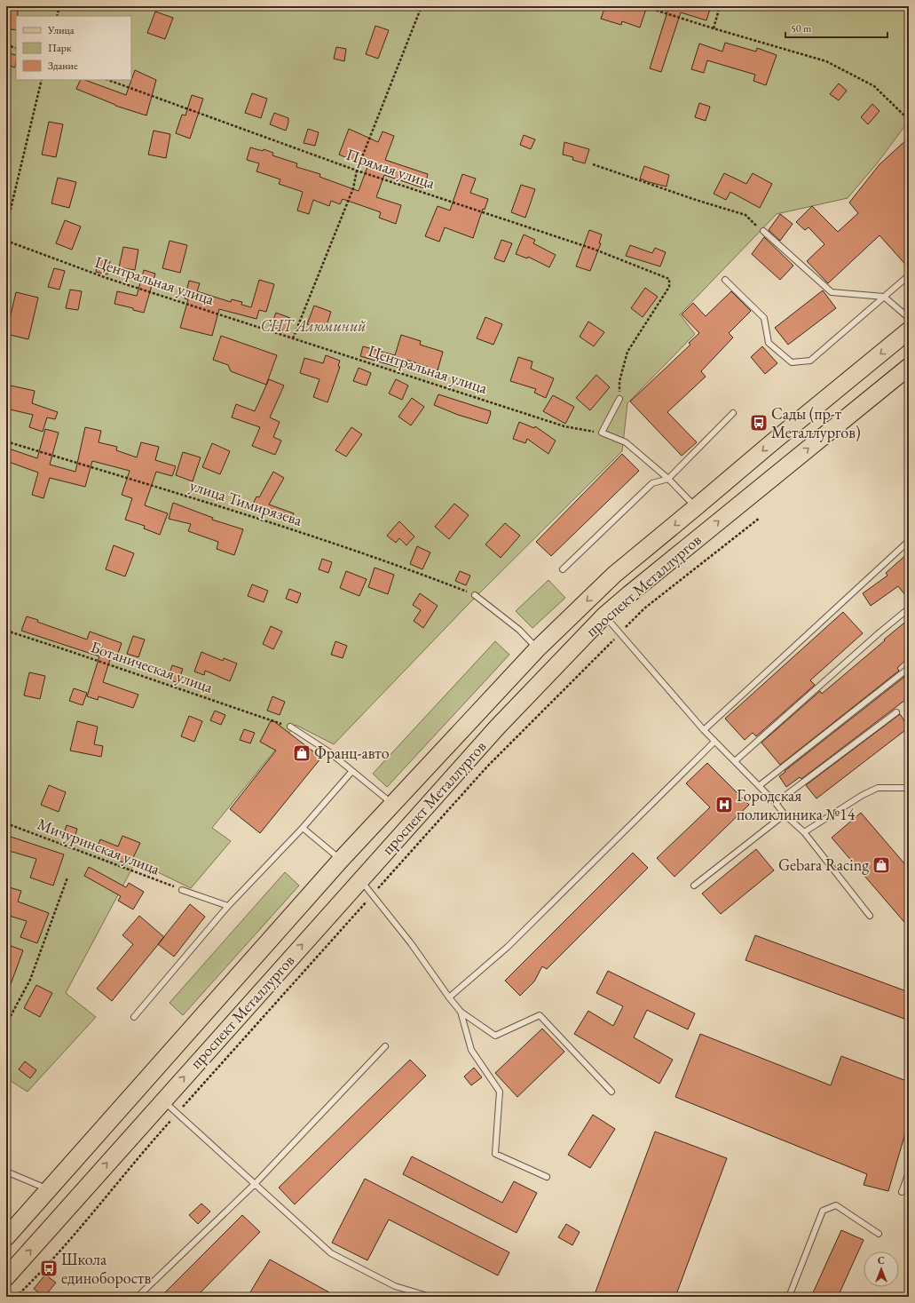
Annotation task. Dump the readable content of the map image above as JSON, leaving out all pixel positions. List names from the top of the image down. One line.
{"streets":{"main road":["проспект Металлургов"],"path":["Прямая улица","Центральная улица","улица Тимирязева","Ботаническая улица","Мичуринская улица"]},"parks":["СНТ Алюминий"],"places":{"bus stop":["Сады (пр-т Металлургов)","Школа единобороств"],"shop":["Франц-авто","Gebara Racing"],"hospital":["Городская поликлиника №14"]},"legend":["Улица","Парк","Здание"],"scale_bar":"50 m","north":"top"}
